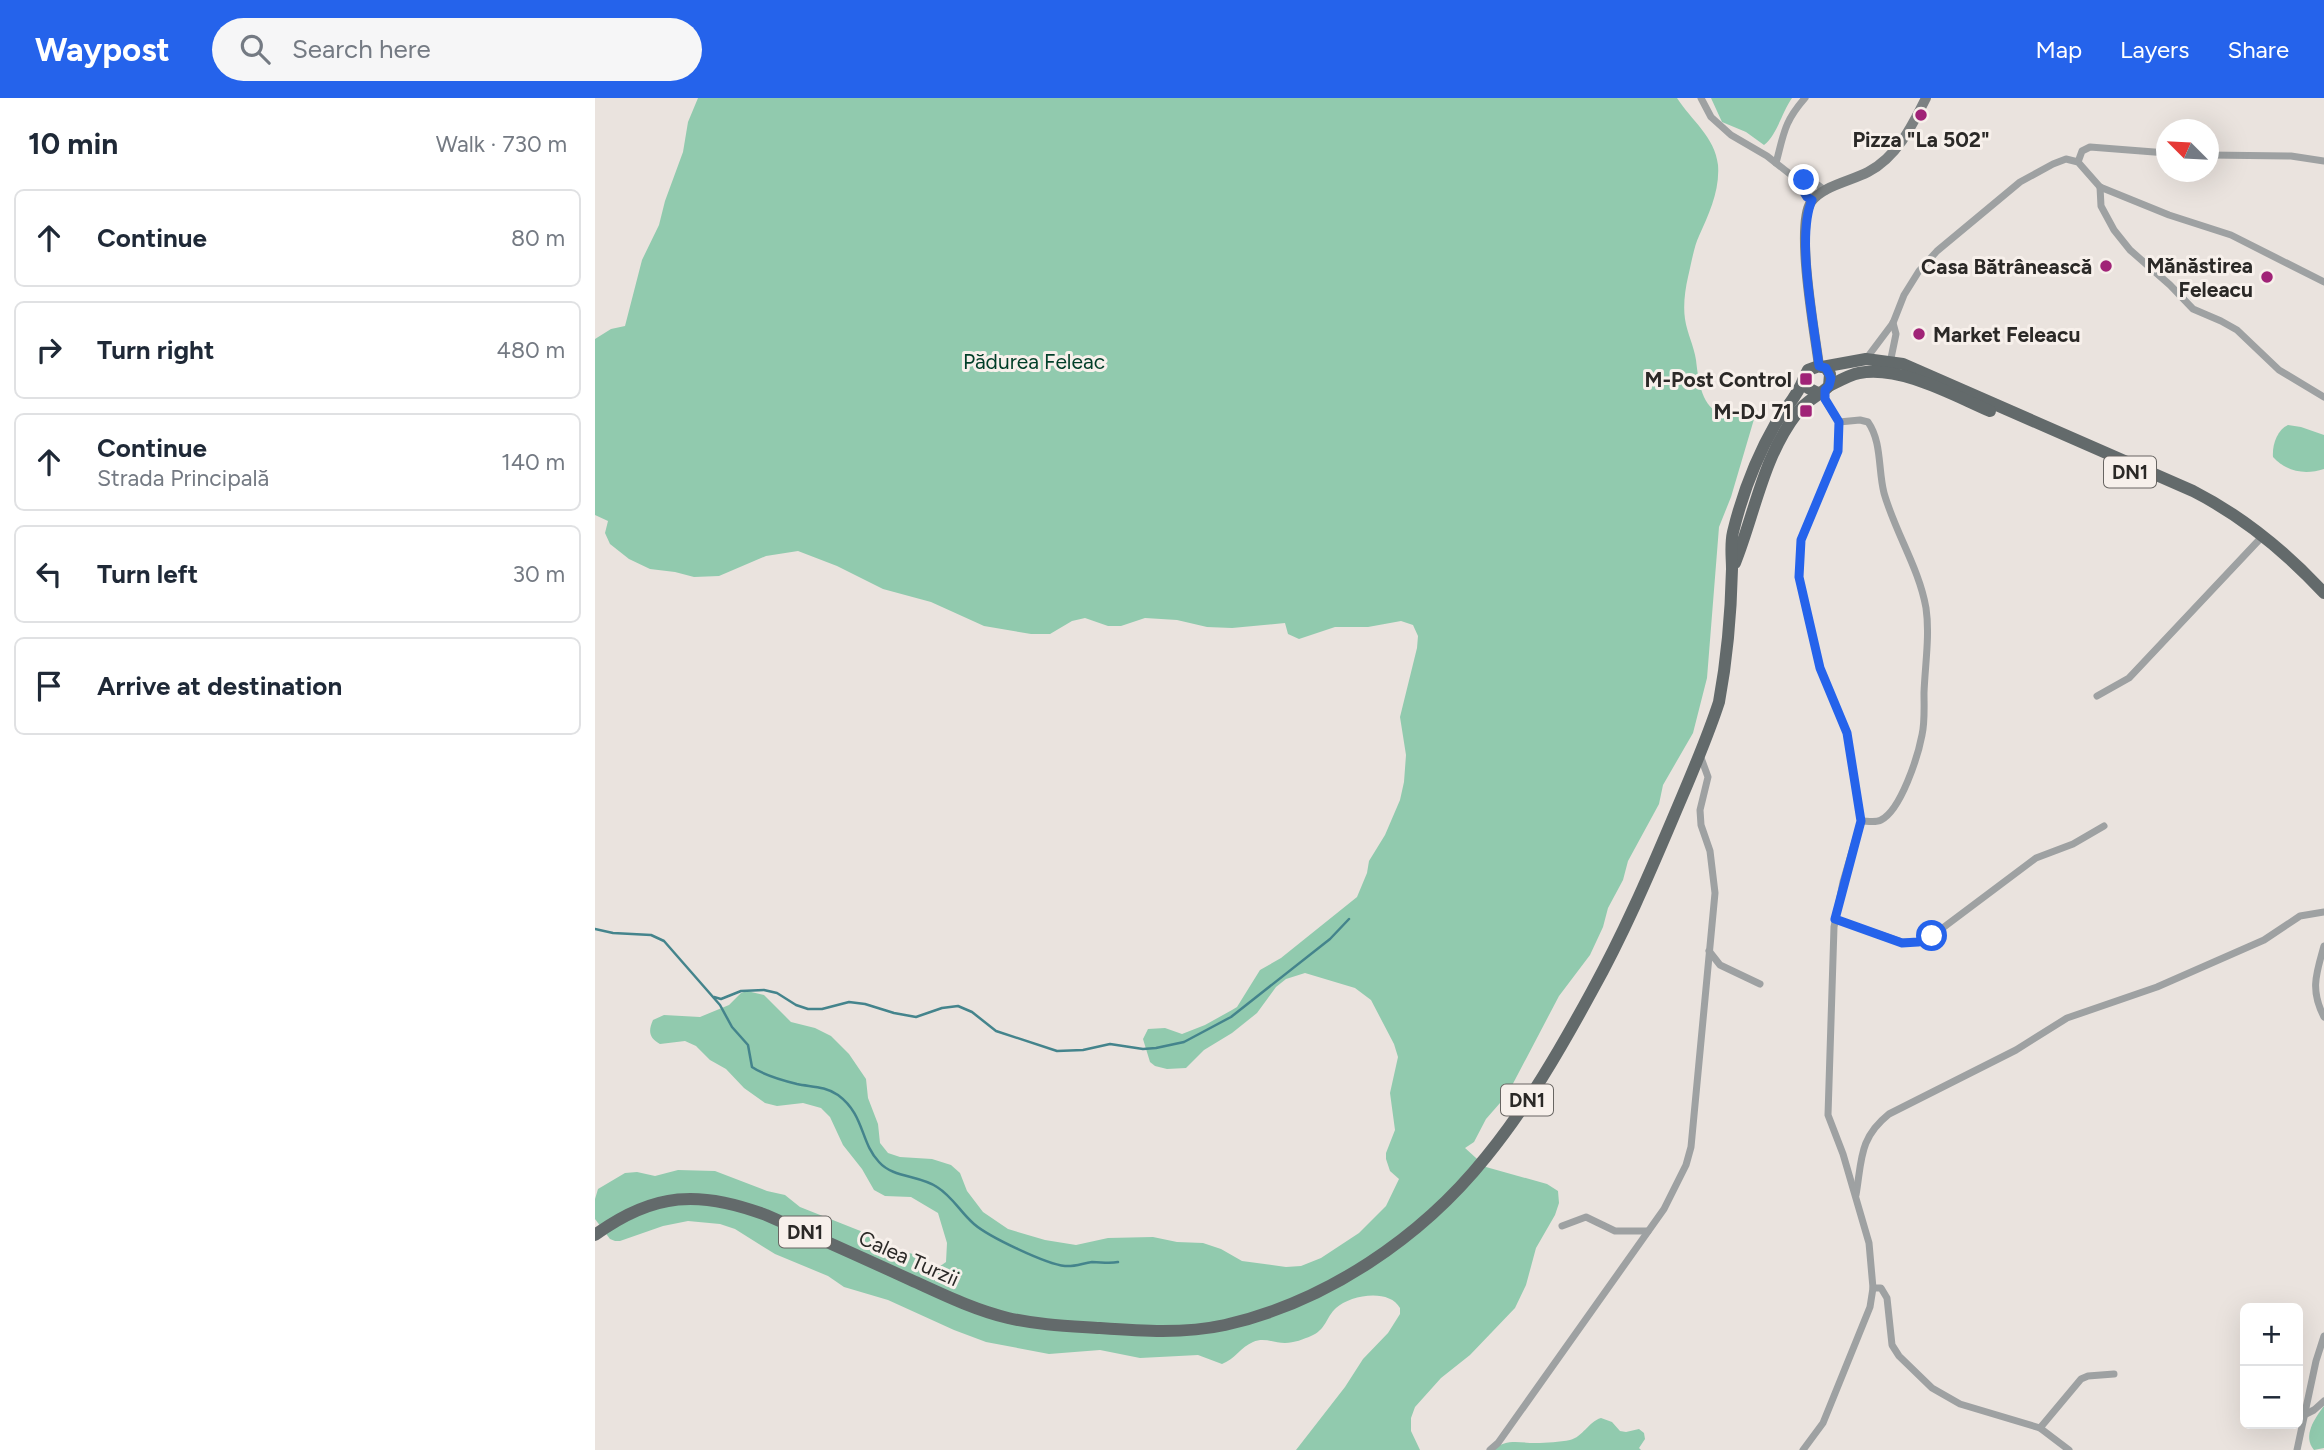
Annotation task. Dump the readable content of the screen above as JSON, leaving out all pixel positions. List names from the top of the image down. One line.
{"streets":{"main road":["DN1","Calea Turzii"]},"crossings":[["DN1","Calea Turzii"]],"parks":["Pădurea Feleac"],"places":{"other":["Pizza \"La 502\"","Casa Bătrânească","Mănăstirea Feleacu","Market Feleacu"],"transit":["M-Post Control","M-DJ 71"]},"north":"top left","page":{"header":"Waypost","search":"Search here","nav":["Map","Layers","Share"],"heading":["10 min","Walk · 730 m"],"list":[["Continue","80 m"],["Turn right","480 m"],["Continue","Strada Principală","140 m"],["Turn left","30 m"],"Arrive at destination"],"map_buttons":["+","−"]}}
